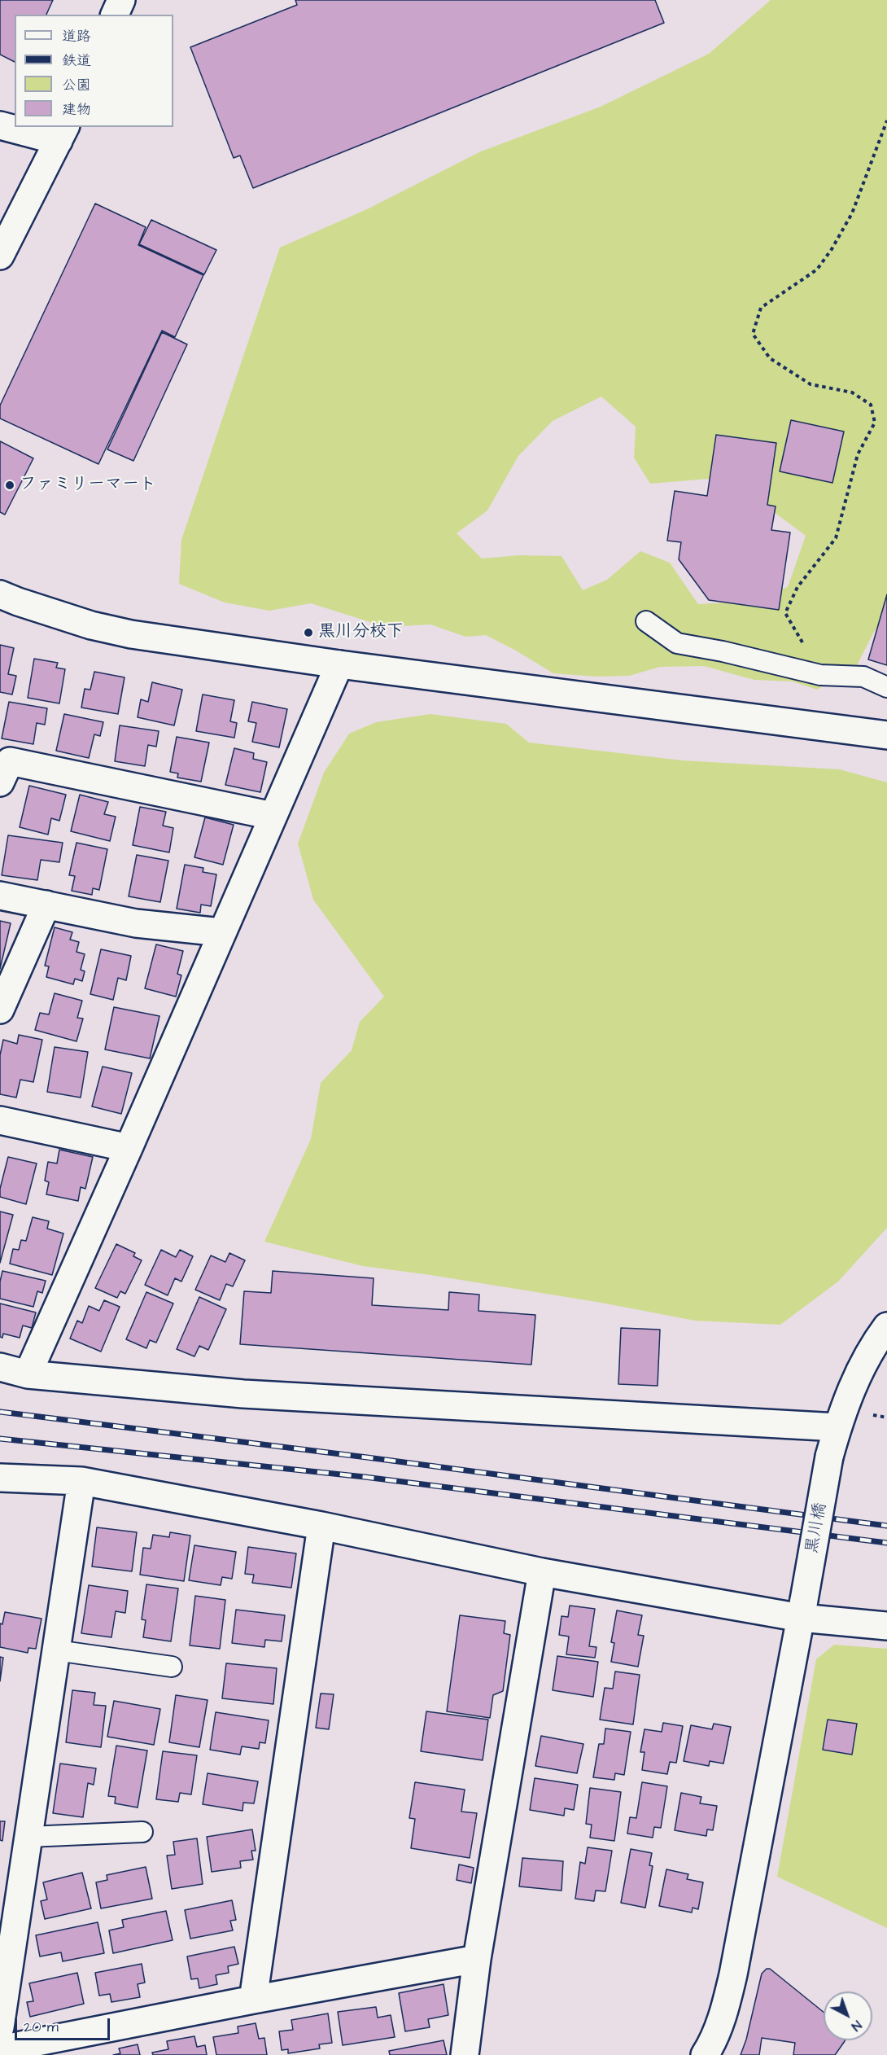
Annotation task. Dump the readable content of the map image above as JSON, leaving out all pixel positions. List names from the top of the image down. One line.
{"streets":{"street":["黒川橋"]},"places":["ファミリーマート","黒川分校下"],"legend":["道路","鉄道","公園","建物"],"scale_bar":"20 m","north":"bottom right"}
